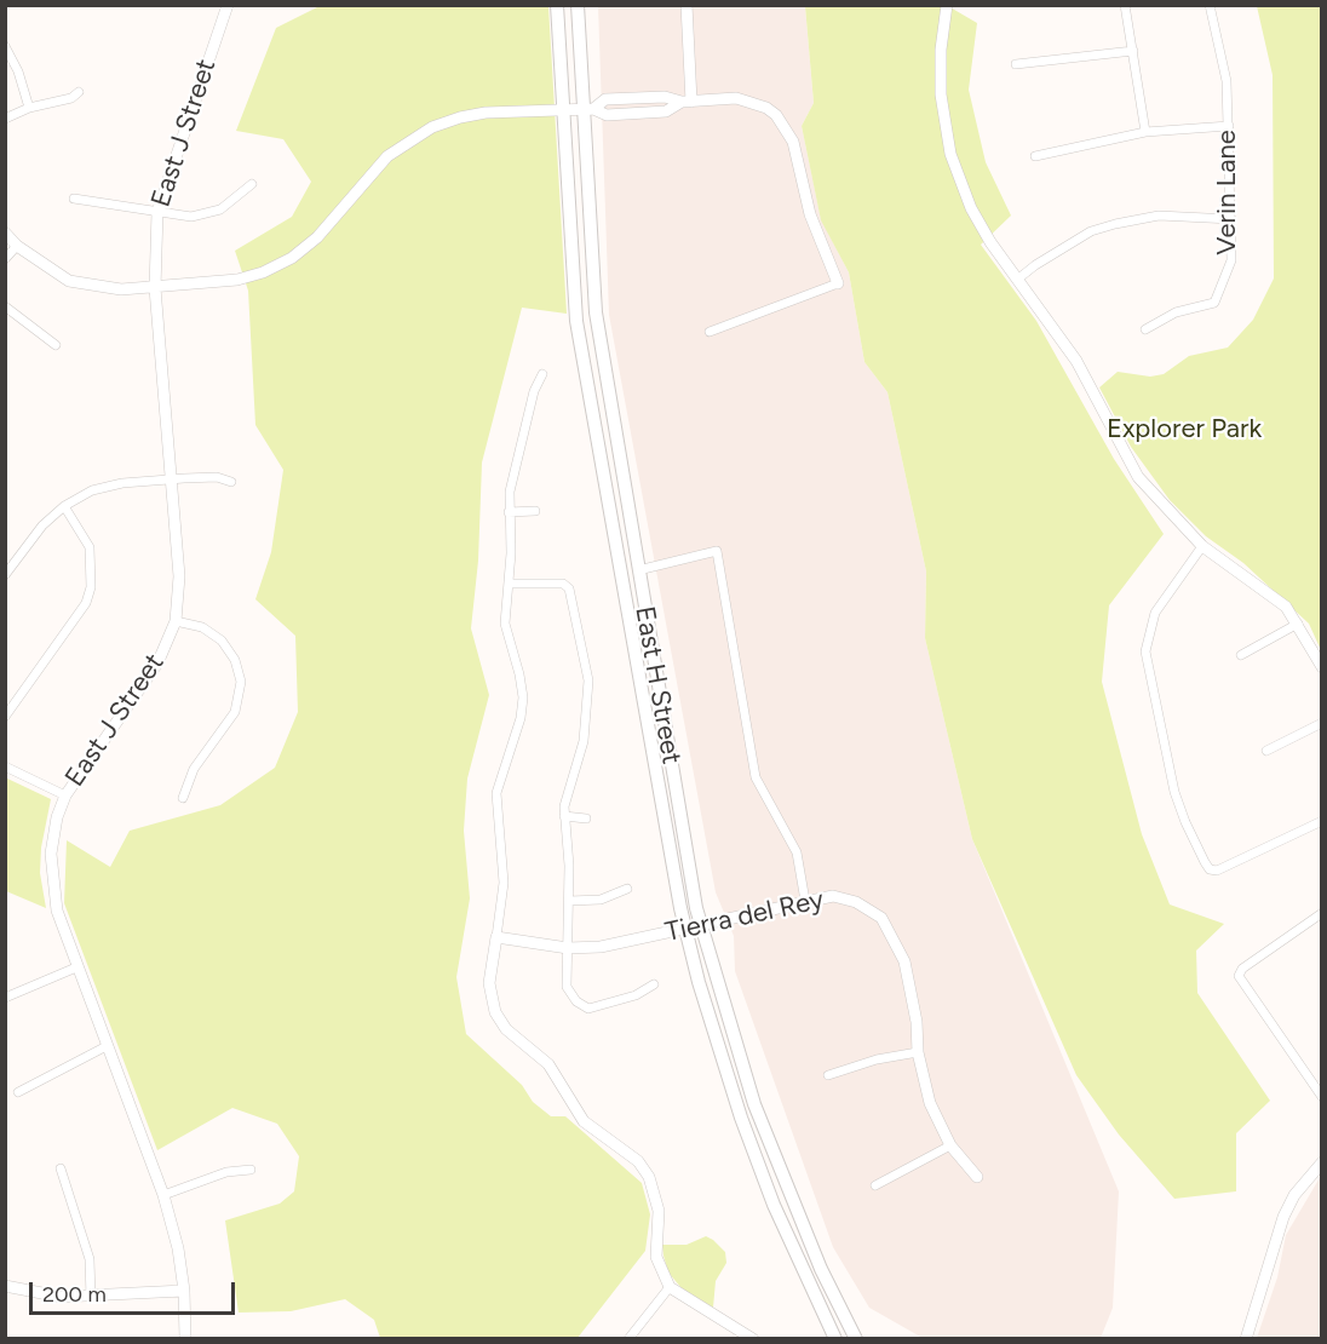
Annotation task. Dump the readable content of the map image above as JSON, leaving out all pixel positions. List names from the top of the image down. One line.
{"streets":{"main road":["East H Street"],"street":["East J Street","Verin Lane","Tierra del Rey"]},"crossings":[["East H Street","Tierra del Rey"]],"parks":["Explorer Park"],"scale_bar":"200 m"}
